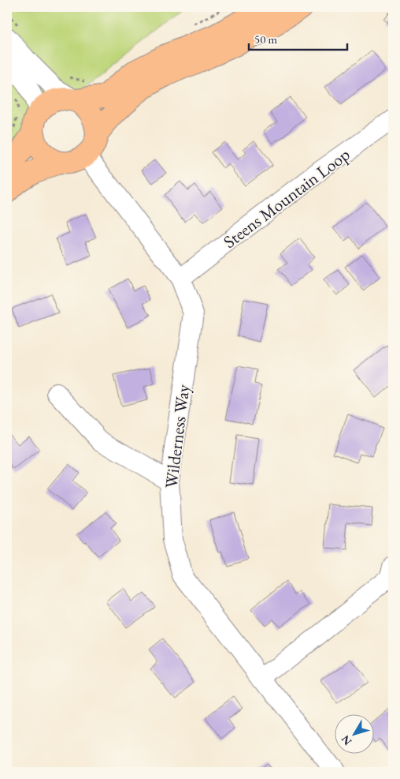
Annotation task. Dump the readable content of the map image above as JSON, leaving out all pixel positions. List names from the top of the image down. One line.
{"streets":{"street":["Steens Mountain Loop","Wilderness Way"]},"crossings":[["Steens Mountain Loop","Wilderness Way"]],"scale_bar":"50 m","north":"bottom left"}
